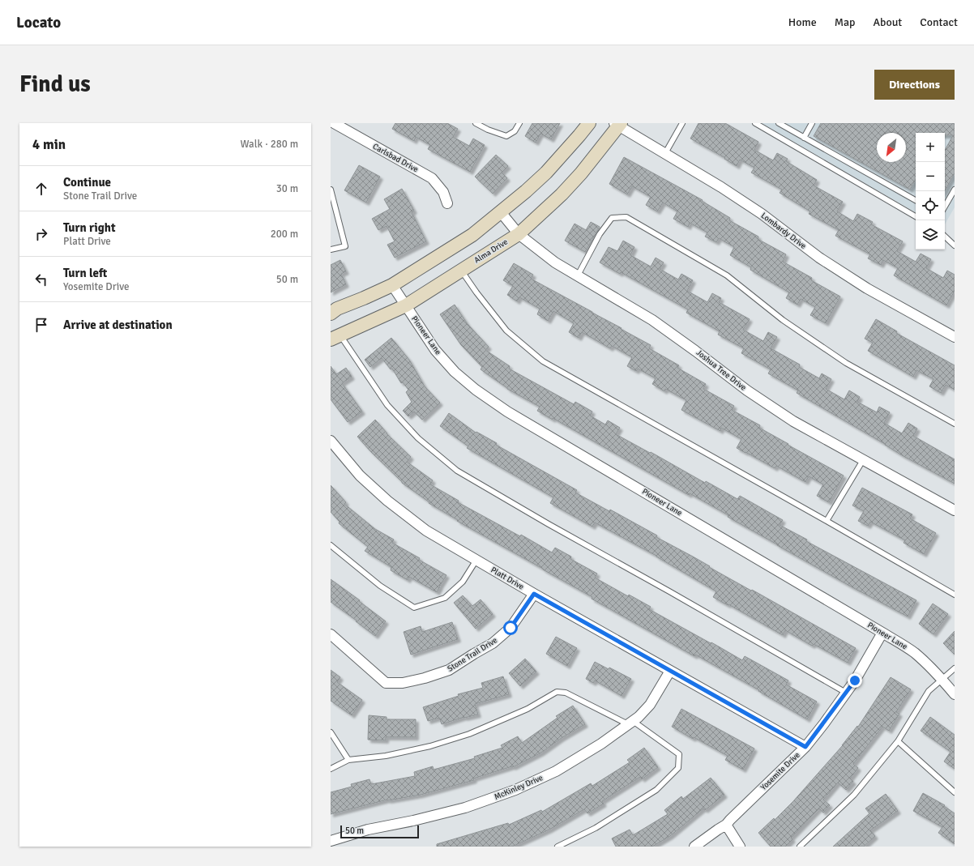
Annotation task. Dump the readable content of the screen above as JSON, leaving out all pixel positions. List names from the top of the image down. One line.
{"streets":{"main road":["Alma Drive"],"street":["Carlsbad Drive","Lombardy Drive","Pioneer Lane","Joshua Tree Drive","Platt Drive","Stone Trail Drive","Yosemite Drive","McKinley Drive"]},"crossings":[["Lombardy Drive","Alma Drive"],["Alma Drive","Pioneer Lane"],["Alma Drive","Joshua Tree Drive"],["Pioneer Lane","Yosemite Drive"],["Platt Drive","Stone Trail Drive"],["Platt Drive","Yosemite Drive"],["Platt Drive","McKinley Drive"]],"scale_bar":"50 m","north":"bottom left","page":{"header":"Locato","nav":["Home","Map","About","Contact"],"buttons":"Directions","title":"Find us","heading":["4 min","Walk · 280 m"],"map_buttons":["+","−"],"list":[["Continue","Stone Trail Drive","30 m"],["Turn right","Platt Drive","200 m"],["Turn left","Yosemite Drive","50 m"],"Arrive at destination"],"scale":"50 m"}}
